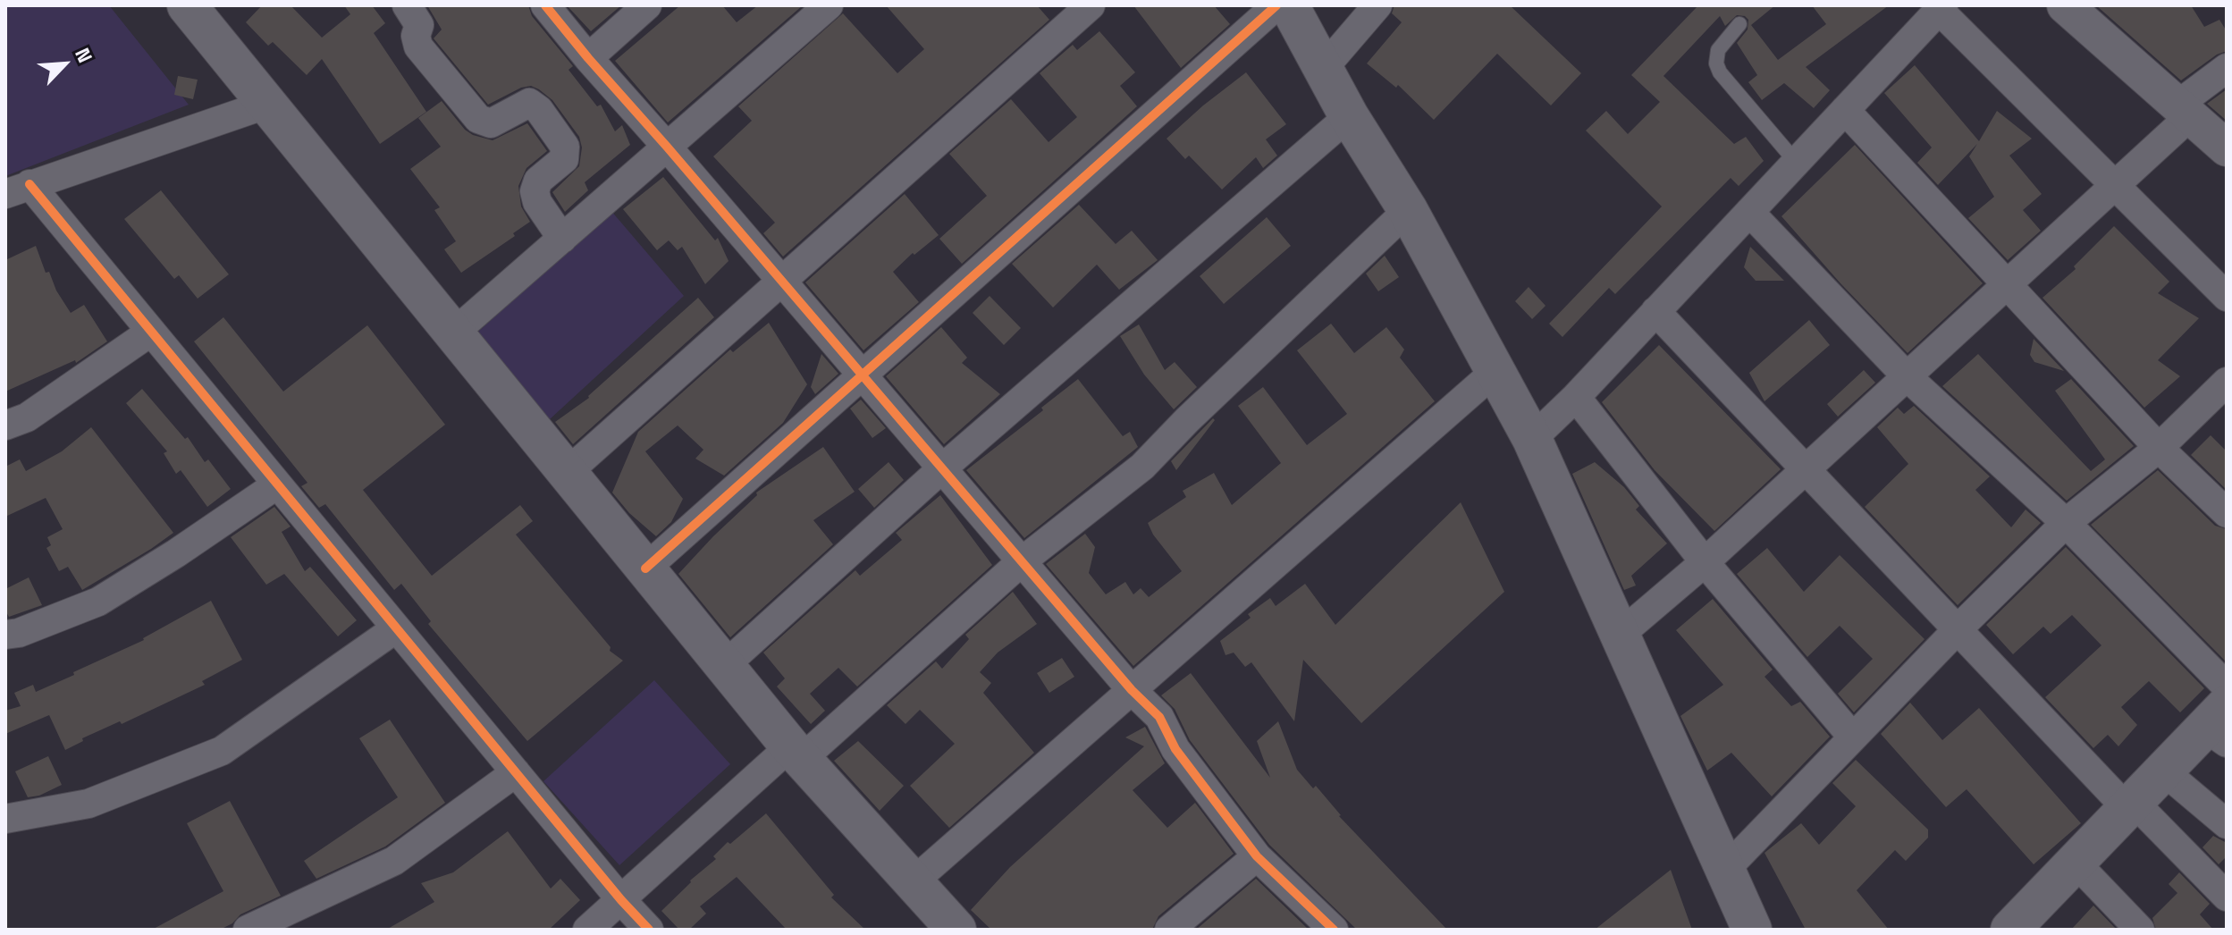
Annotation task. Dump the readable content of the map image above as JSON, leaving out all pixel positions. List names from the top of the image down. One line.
{"north":"top right"}
